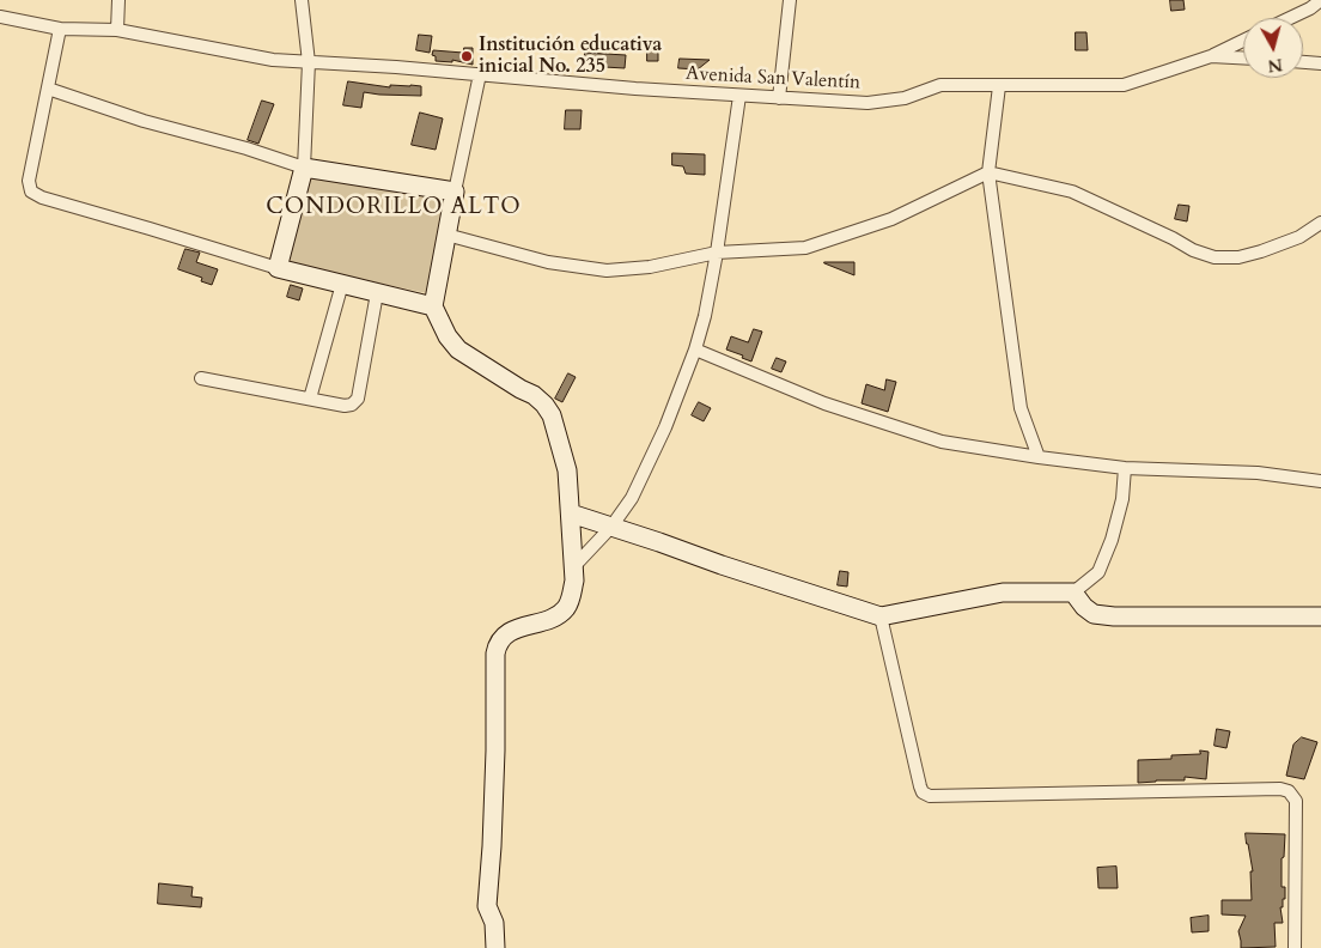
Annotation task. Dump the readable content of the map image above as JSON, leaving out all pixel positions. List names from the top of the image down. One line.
{"streets":{"street":["Avenida San Valentín"]},"districts":["CONDORILLO ALTO"],"places":["Institución educativa inicial No. 235"],"north":"bottom"}
